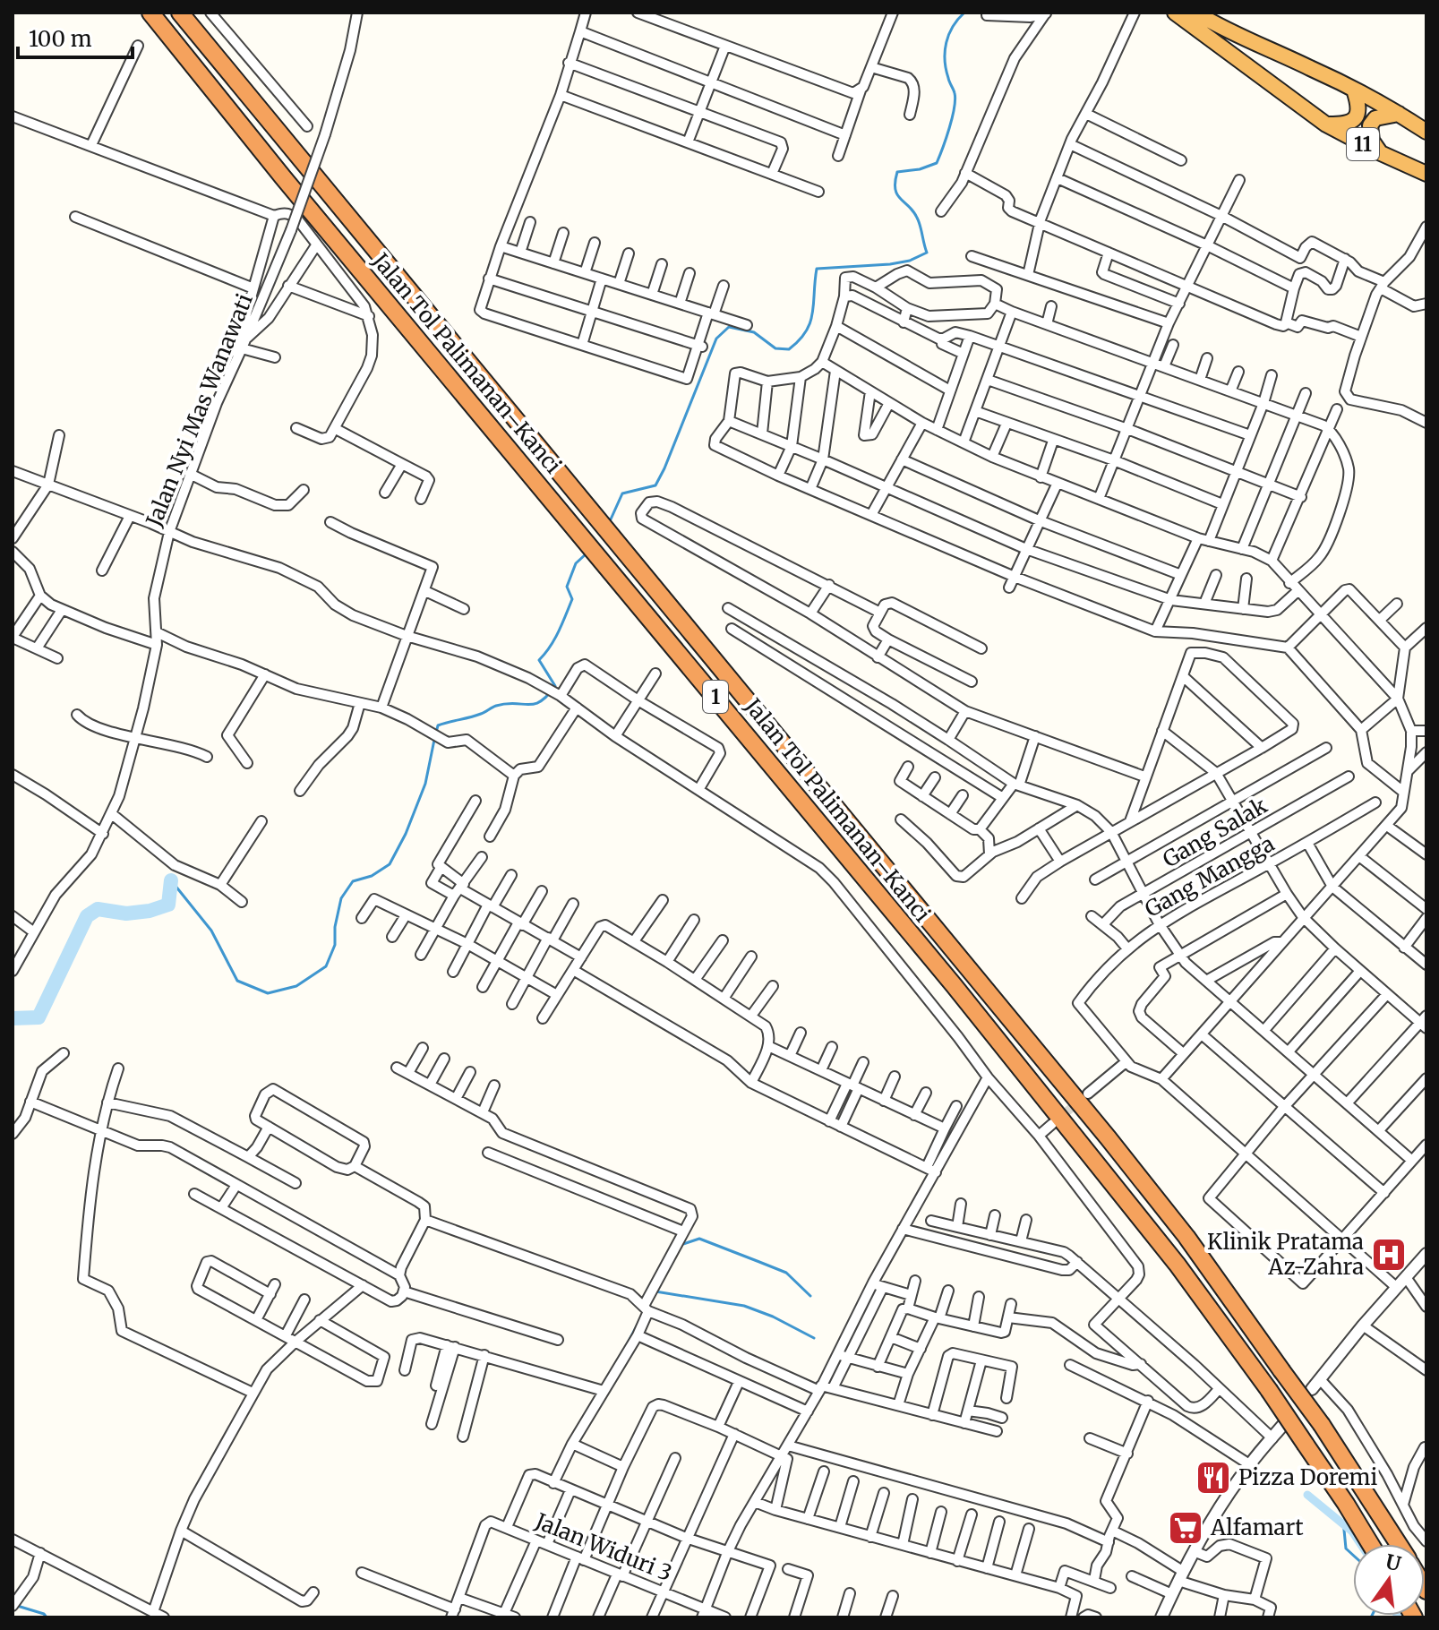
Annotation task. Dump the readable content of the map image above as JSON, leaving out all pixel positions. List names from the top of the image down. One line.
{"streets":{"highway":["11","Jalan Tol Palimanan–Kanci","1"],"street":["Jalan Nyi Mas Wanawati","Gang Salak","Gang Mangga","Jalan Widuri 3"]},"places":{"hospital":["Klinik Pratama Az-Zahra"],"restaurant":["Pizza Doremi"],"supermarket":["Alfamart"]},"scale_bar":"100 m","north":"top"}
